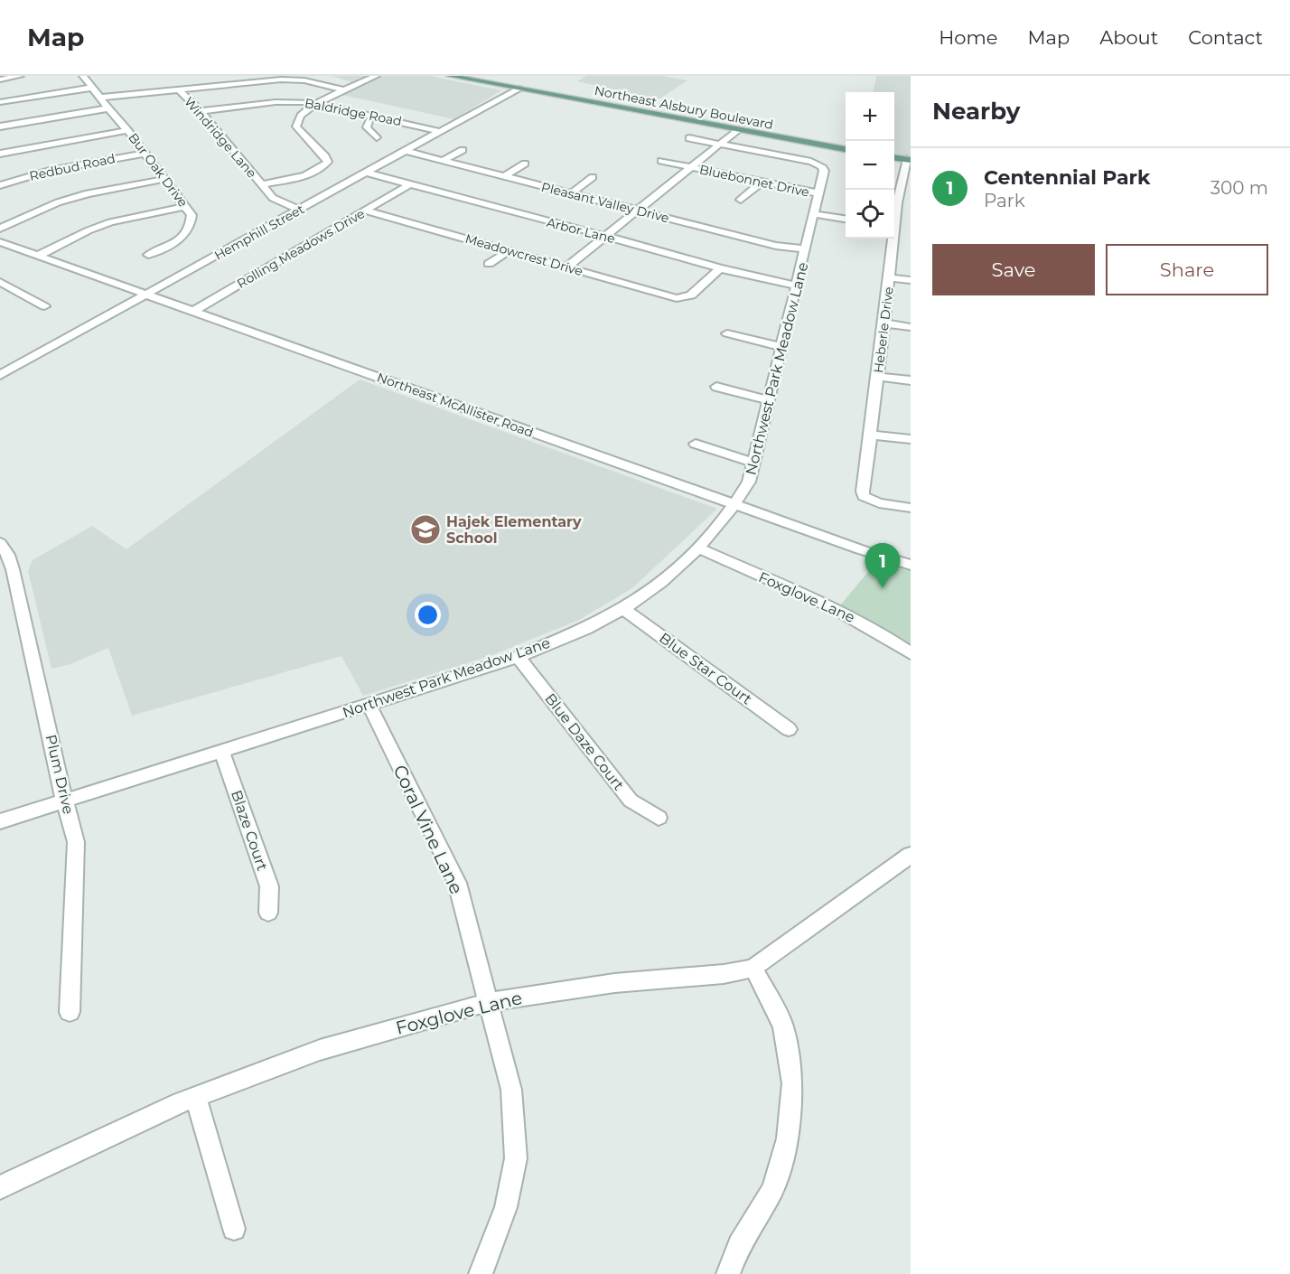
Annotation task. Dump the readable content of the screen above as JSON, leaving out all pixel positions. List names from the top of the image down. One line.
{"streets":{"main road":["Northeast Alsbury Boulevard"],"street":["Baldridge Road","Windridge Lane","Redbud Road","Bur Oak Drive","Bluebonnet Drive","Pleasant Valley Drive","Arbor Lane","Hemphill Street","Rolling Meadows Drive","Meadowcrest Drive","Heberle Drive","Northwest Park Meadow Lane","Northeast McAllister Road","Foxglove Lane","Blue Star Court","Blue Daze Court","Plum Drive","Coral Vine Lane","Blaze Court"]},"crossings":[["Northeast Alsbury Boulevard","Hemphill Street"],["Baldridge Road","Windridge Lane"],["Baldridge Road","Hemphill Street"],["Windridge Lane","Bur Oak Drive"],["Windridge Lane","Hemphill Street"],["Redbud Road","Bur Oak Drive"],["Bluebonnet Drive","Northwest Park Meadow Lane"],["Pleasant Valley Drive","Hemphill Street"],["Pleasant Valley Drive","Northwest Park Meadow Lane"],["Arbor Lane","Hemphill Street"],["Arbor Lane","Rolling Meadows Drive"],["Arbor Lane","Meadowcrest Drive"],["Arbor Lane","Northwest Park Meadow Lane"],["Hemphill Street","Northeast McAllister Road"],["Rolling Meadows Drive","Meadowcrest Drive"],["Rolling Meadows Drive","Northeast McAllister Road"],["Northwest Park Meadow Lane","Northeast McAllister Road"],["Northwest Park Meadow Lane","Foxglove Lane"],["Northwest Park Meadow Lane","Blue Star Court"],["Northwest Park Meadow Lane","Blue Daze Court"],["Northwest Park Meadow Lane","Plum Drive"],["Northwest Park Meadow Lane","Coral Vine Lane"],["Northwest Park Meadow Lane","Blaze Court"],["Foxglove Lane","Coral Vine Lane"]],"places":{"school or university":["Hajek Elementary School"]},"page":{"header":"Map","nav":["Home","Map","About","Contact"],"heading":"Nearby","map_buttons":["+","−"],"list":[{"mark":"1","name":"Centennial Park","note":"Park","value":"300 m"}],"buttons":["Save","Share"],"pins":"1"}}
